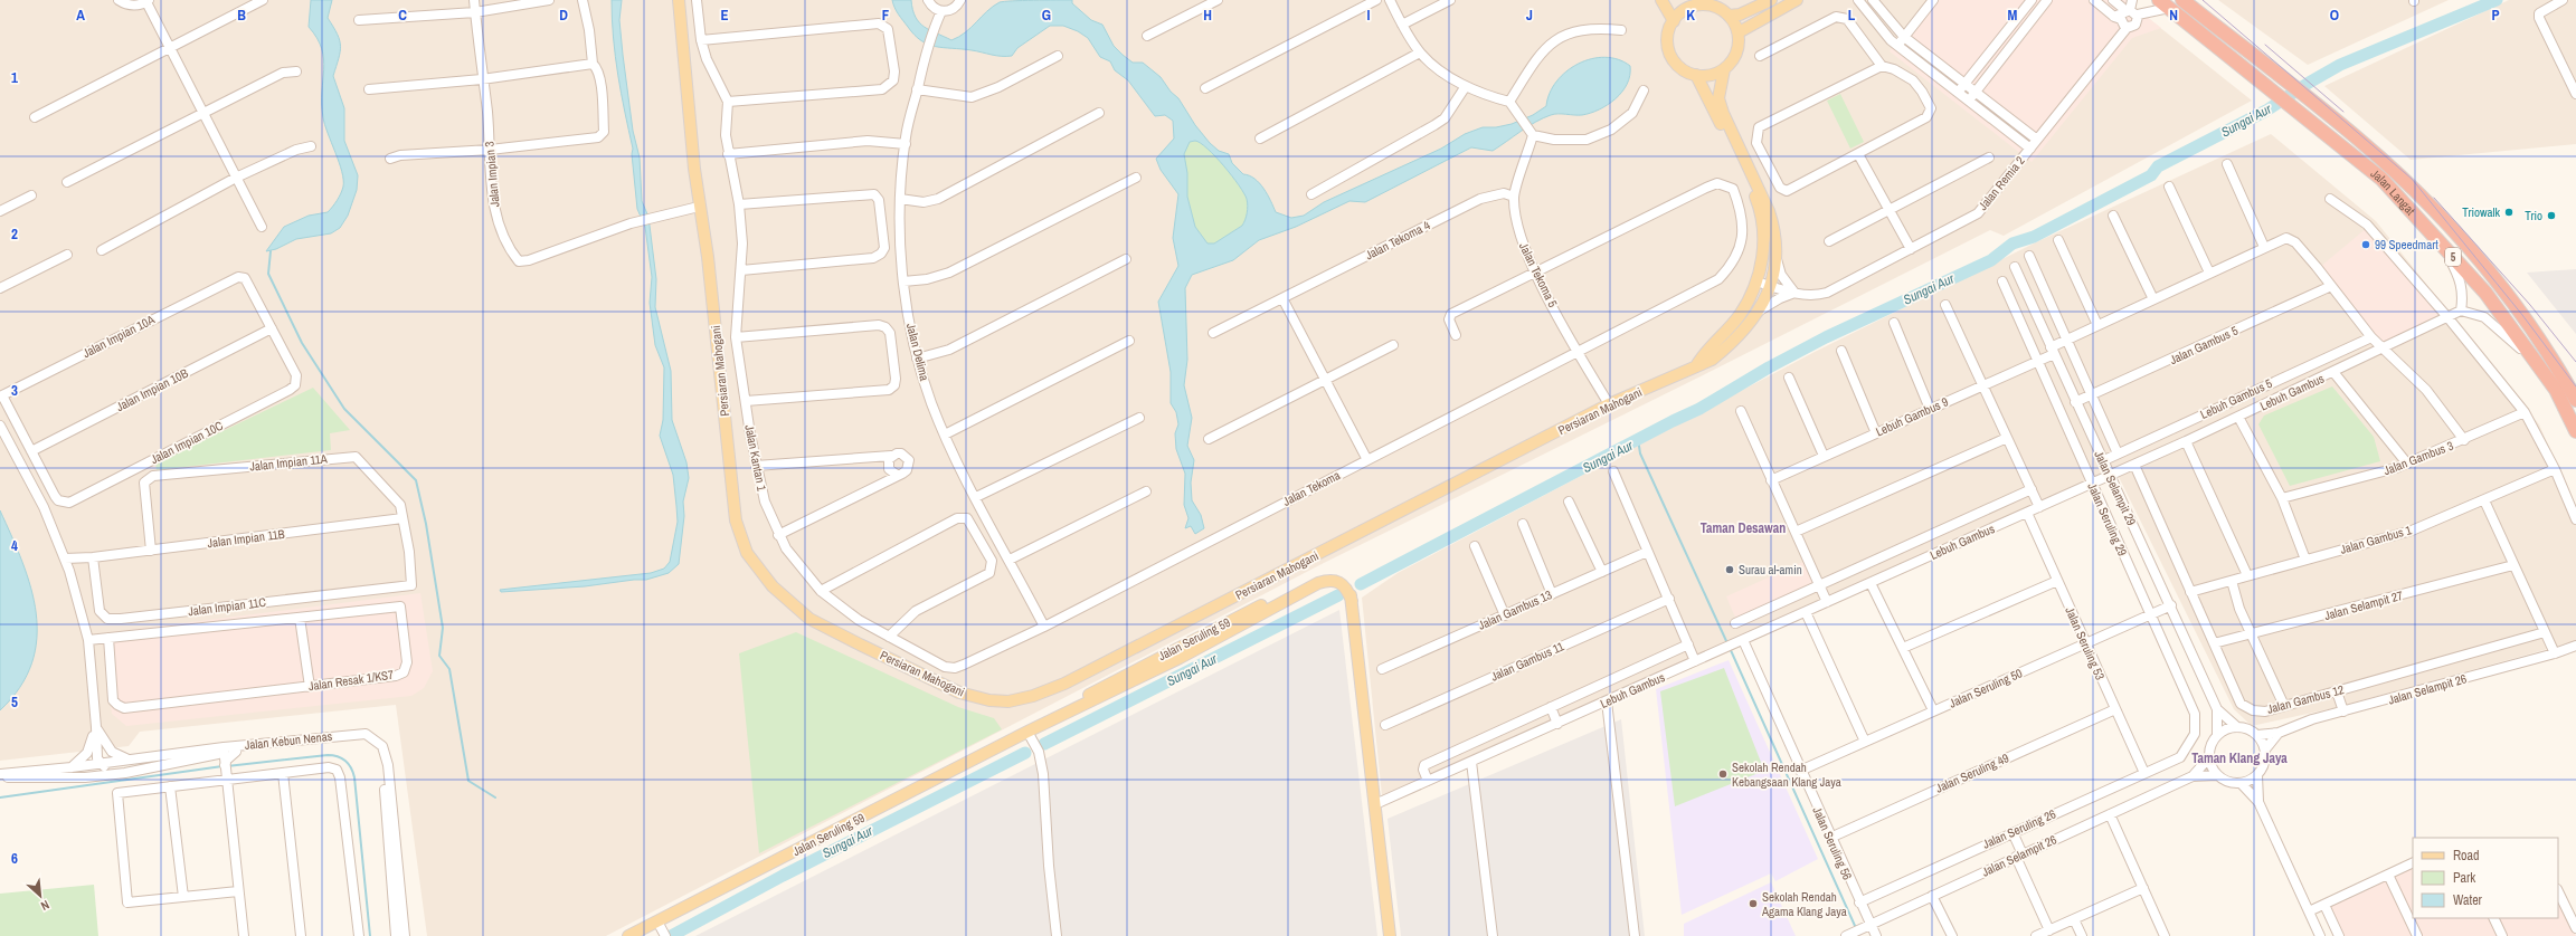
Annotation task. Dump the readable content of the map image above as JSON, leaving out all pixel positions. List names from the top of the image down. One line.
{"streets":{"highway":["Jalan Langat","5"],"main road":["Persiaran Mahogani","Jalan Seruling 59"],"street":["Jalan Impian 3","Jalan Remia 2","Jalan Tekoma 4","Jalan Tekoma 5","Jalan Impian 10A","Jalan Gambus 5","Jalan Delima","Jalan Impian 10B","Lebuh Gambus","Lebuh Gambus 5","Lebuh Gambus 9","Jalan Impian 10C","Jalan Kantan 1","Jalan Gambus 3","Jalan Impian 11A","Jalan Tekoma","Jalan Selampit 29","Jalan Seruling 29","Jalan Impian 11B","Jalan Gambus 1","Jalan Selampit 27","Jalan Impian 11C","Jalan Gambus 13","Jalan Seruling 53","Jalan Gambus 11","Jalan Resak 1/KS7","Jalan Seruling 50","Jalan Selampit 26","Jalan Gambus 12","Jalan Kebun Nenas","Jalan Seruling 49","Jalan Seruling 26","Jalan Seruling 56"]},"crossings":[["Jalan Impian 3","Persiaran Mahogani"],["Jalan Remia 2","Persiaran Mahogani"],["Jalan Tekoma 4","Jalan Tekoma 5"],["Jalan Tekoma 5","Persiaran Mahogani"],["Jalan Tekoma 5","Jalan Tekoma"],["Jalan Impian 10A","Jalan Impian 10B"],["Jalan Impian 10A","Jalan Impian 10C"],["Jalan Gambus 5","Lebuh Gambus 9"],["Jalan Gambus 5","Jalan Selampit 29"],["Jalan Delima","Jalan Tekoma"],["Jalan Impian 10B","Jalan Impian 10C"],["Lebuh Gambus","Jalan Selampit 29"],["Lebuh Gambus","Jalan Seruling 29"],["Lebuh Gambus","Jalan Seruling 59"],["Lebuh Gambus","Jalan Seruling 53"],["Lebuh Gambus","Jalan Gambus 12"],["Lebuh Gambus","Jalan Seruling 56"],["Lebuh Gambus 5","Jalan Selampit 29"],["Lebuh Gambus 9","Jalan Selampit 29"],["Lebuh Gambus 9","Jalan Seruling 29"],["Jalan Kantan 1","Jalan Tekoma"],["Jalan Impian 11A","Jalan Impian 11B"],["Jalan Impian 11A","Jalan Impian 11C"],["Jalan Selampit 29","Jalan Seruling 50"],["Jalan Selampit 29","Jalan Selampit 26"],["Jalan Seruling 29","Jalan Seruling 50"],["Jalan Seruling 29","Jalan Seruling 26"],["Jalan Impian 11B","Jalan Impian 11C"],["Jalan Gambus 1","Jalan Gambus 12"],["Jalan Selampit 27","Jalan Gambus 12"],["Jalan Seruling 53","Jalan Seruling 50"],["Jalan Seruling 53","Jalan Seruling 49"],["Jalan Seruling 53","Jalan Seruling 26"],["Jalan Seruling 50","Jalan Seruling 56"],["Jalan Selampit 26","Jalan Seruling 56"],["Jalan Seruling 49","Jalan Seruling 56"],["Jalan Seruling 26","Jalan Seruling 56"]],"districts":["Taman Desawan","Taman Klang Jaya"],"water":["Sungai Aur"],"places":["Triowalk","Trio","99 Speedmart","Surau al-amin","Sekolah Rendah Kebangsaan Klang Jaya","Sekolah Rendah Agama Klang Jaya"],"legend":["Road","Park","Water"],"north":"bottom right","grid":{"columns":["A","B","C","D","E","F","G","H","I","J","K","L","M","N","O","P"],"rows":["1","2","3","4","5","6"]}}
